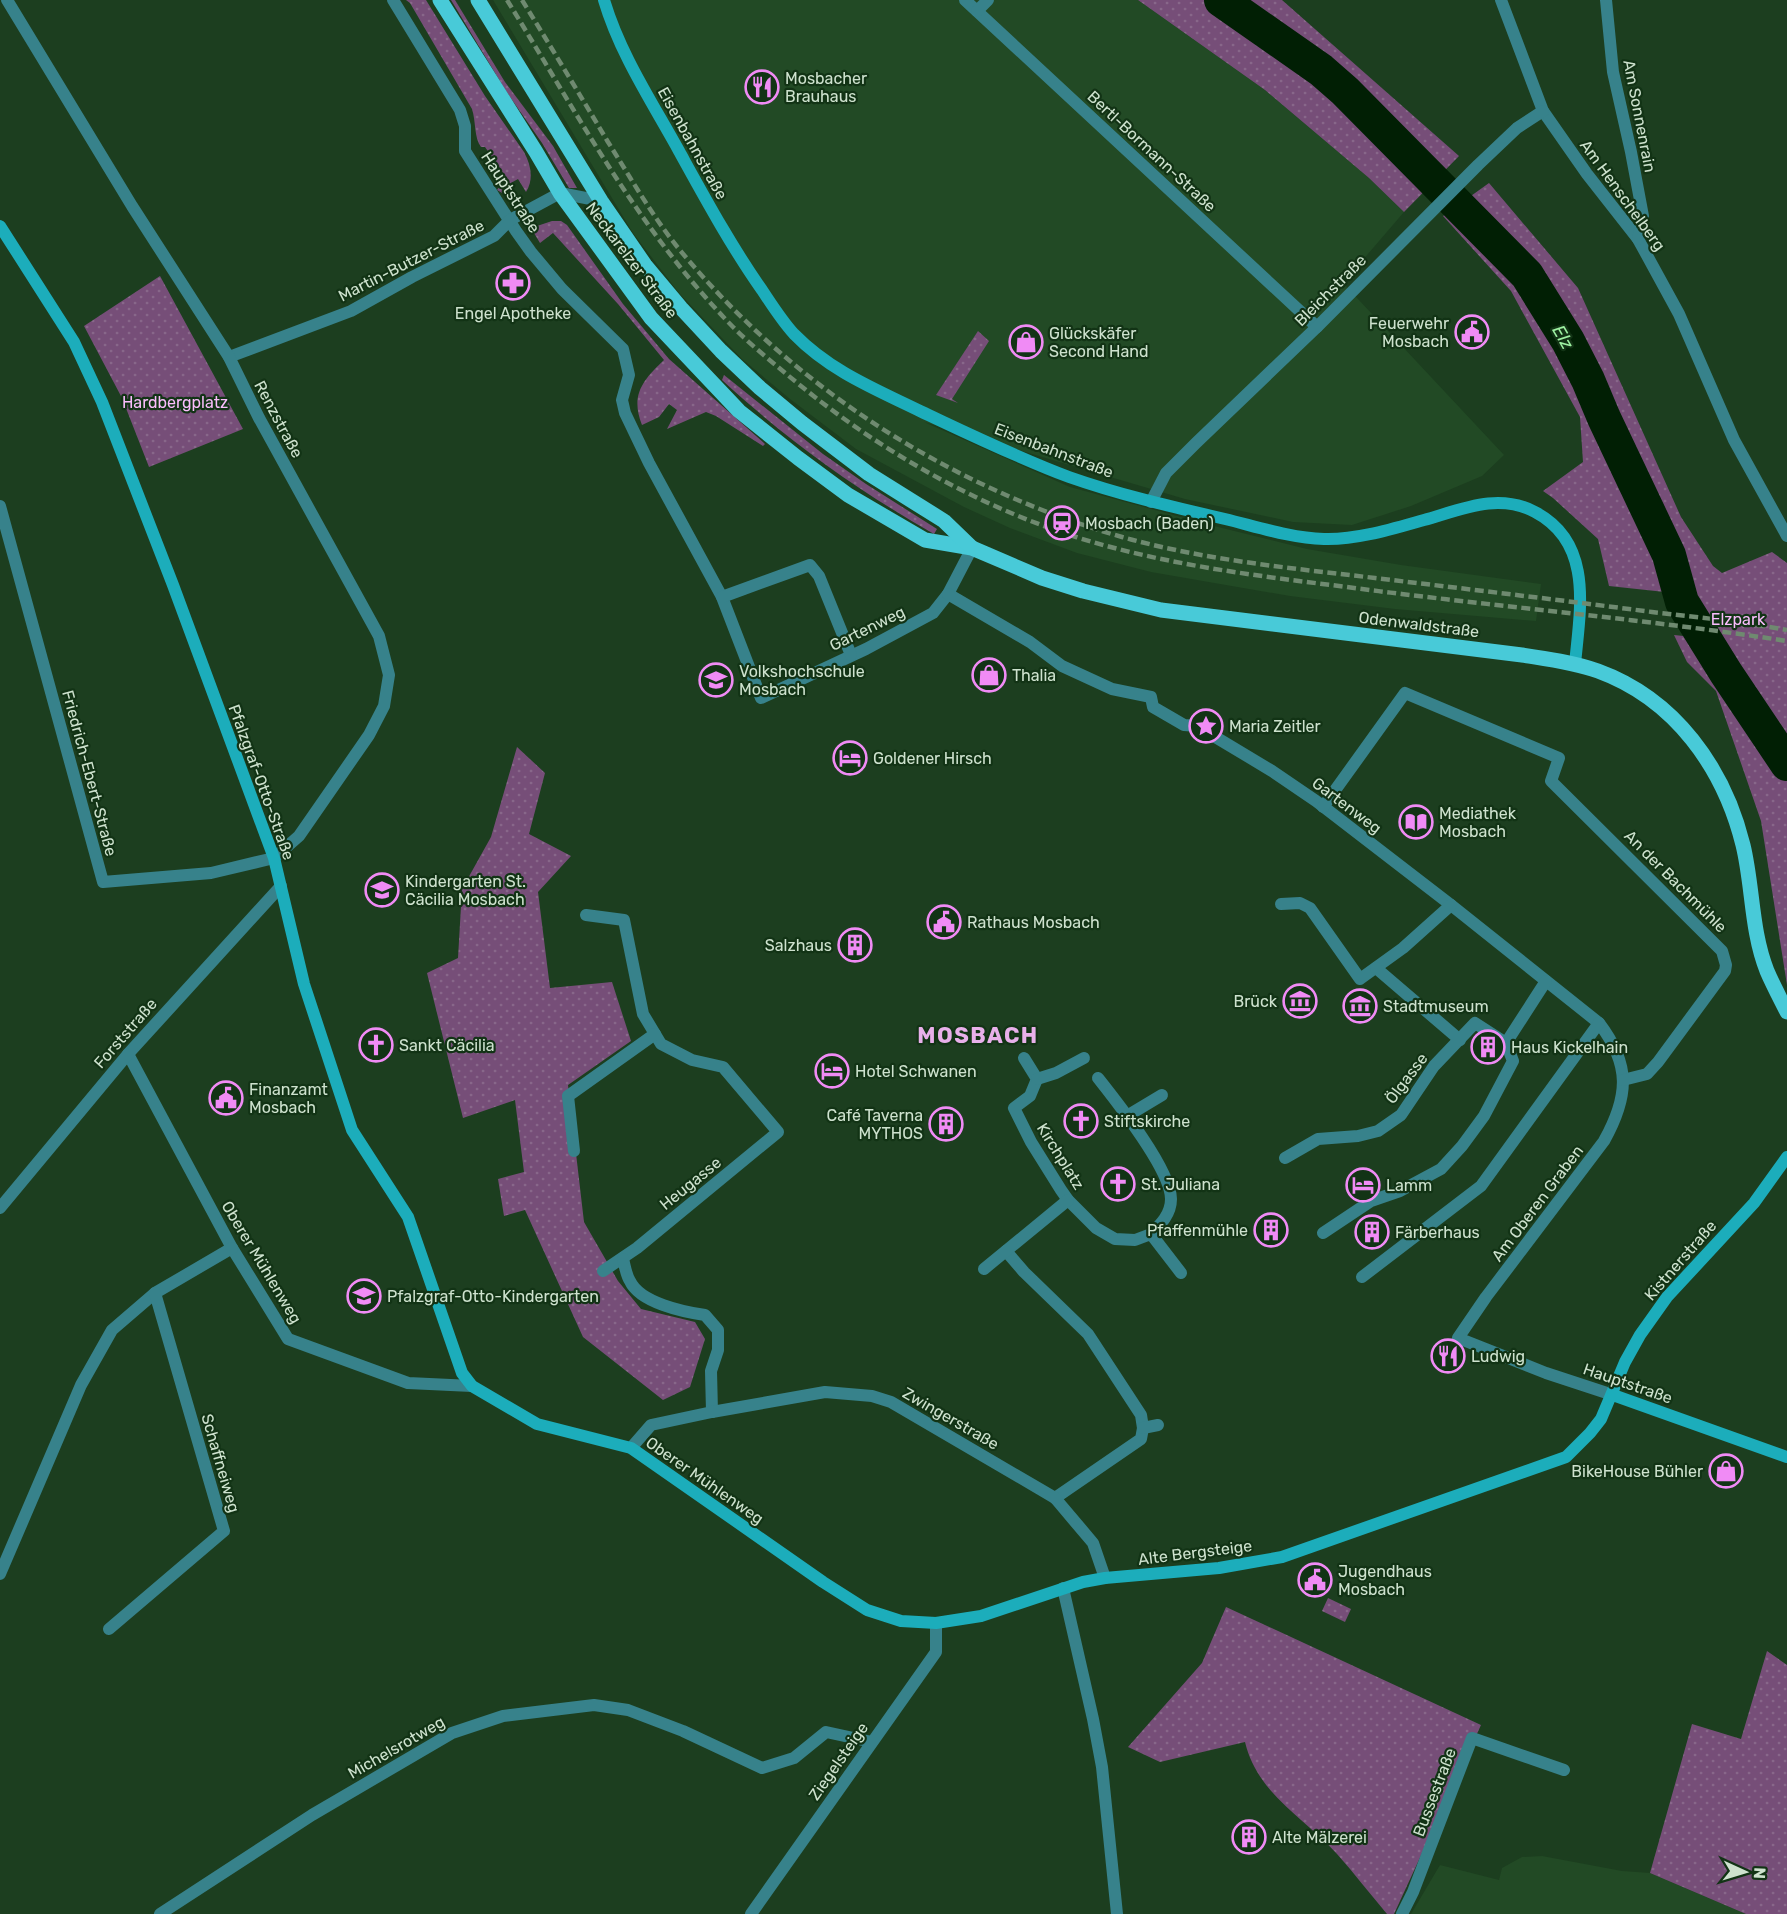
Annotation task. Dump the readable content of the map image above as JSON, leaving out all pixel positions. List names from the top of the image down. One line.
{"streets":{"main road":["Neckarelzer Straße","Odenwaldstraße"],"street":["Am Sonnenrain","Eisenbahnstraße","Bertl-Bormann-Straße","Hauptstraße","Am Henschelberg","Martin-Butzer-Straße","Bleichstraße","Renzstraße","Gartenweg","Friedrich-Ebert-Straße","Pfalzgraf-Otto-Straße","An der Bachmühle","Forststraße","Ölgasse","Kirchplatz","Heugasse","Am Oberen Graben","Kistnerstraße","Oberer Mühlenweg","Zwingerstraße","Schaffneiweg","Alte Bergsteige","Michelsrotweg","Ziegelsteige","Bussestraße"]},"crossings":[["Am Sonnenrain","Am Henschelberg"],["Eisenbahnstraße","Bleichstraße"],["Eisenbahnstraße","Odenwaldstraße"],["Bertl-Bormann-Straße","Bleichstraße"],["Hauptstraße","Martin-Butzer-Straße"],["Hauptstraße","Gartenweg"],["Hauptstraße","Am Oberen Graben"],["Hauptstraße","Kistnerstraße"],["Hauptstraße","Alte Bergsteige"],["Am Henschelberg","Bleichstraße"],["Martin-Butzer-Straße","Neckarelzer Straße"],["Martin-Butzer-Straße","Renzstraße"],["Neckarelzer Straße","Odenwaldstraße"],["Renzstraße","Friedrich-Ebert-Straße"],["Renzstraße","Pfalzgraf-Otto-Straße"],["Odenwaldstraße","Gartenweg"],["Gartenweg","An der Bachmühle"],["Gartenweg","Am Oberen Graben"],["Friedrich-Ebert-Straße","Pfalzgraf-Otto-Straße"],["Pfalzgraf-Otto-Straße","Forststraße"],["Pfalzgraf-Otto-Straße","Oberer Mühlenweg"],["An der Bachmühle","Am Oberen Graben"],["Forststraße","Oberer Mühlenweg"],["Kistnerstraße","Alte Bergsteige"],["Oberer Mühlenweg","Zwingerstraße"],["Oberer Mühlenweg","Alte Bergsteige"],["Oberer Mühlenweg","Ziegelsteige"],["Zwingerstraße","Alte Bergsteige"],["Michelsrotweg","Ziegelsteige"]],"districts":["MOSBACH"],"water":["Elz"],"parks":["Hardbergplatz","Elzpark"],"places":{"restaurant":["Mosbacher Brauhaus","Ludwig"],"pharmacy":["Engel Apotheke"],"public building":["Feuerwehr Mosbach","Rathaus Mosbach","Finanzamt Mosbach","Jugendhaus Mosbach"],"shop":["Glückskäfer Second Hand","Thalia","BikeHouse Bühler"],"station":["Mosbach (Baden)"],"school or university":["Volkshochschule Mosbach","Kindergarten St. Cäcilia Mosbach","Pfalzgraf-Otto-Kindergarten"],"place":["Maria Zeitler"],"hotel":["Goldener Hirsch","Hotel Schwanen","Lamm"],"library":["Mediathek Mosbach"],"building":["Salzhaus","Haus Kickelhain","Café Taverna MYTHOS","Pfaffenmühle","Färberhaus","Alte Mälzerei"],"museum":["Brück","Stadtmuseum"],"church":["Sankt Cäcilia","Stiftskirche","St. Juliana"]},"north":"right"}
